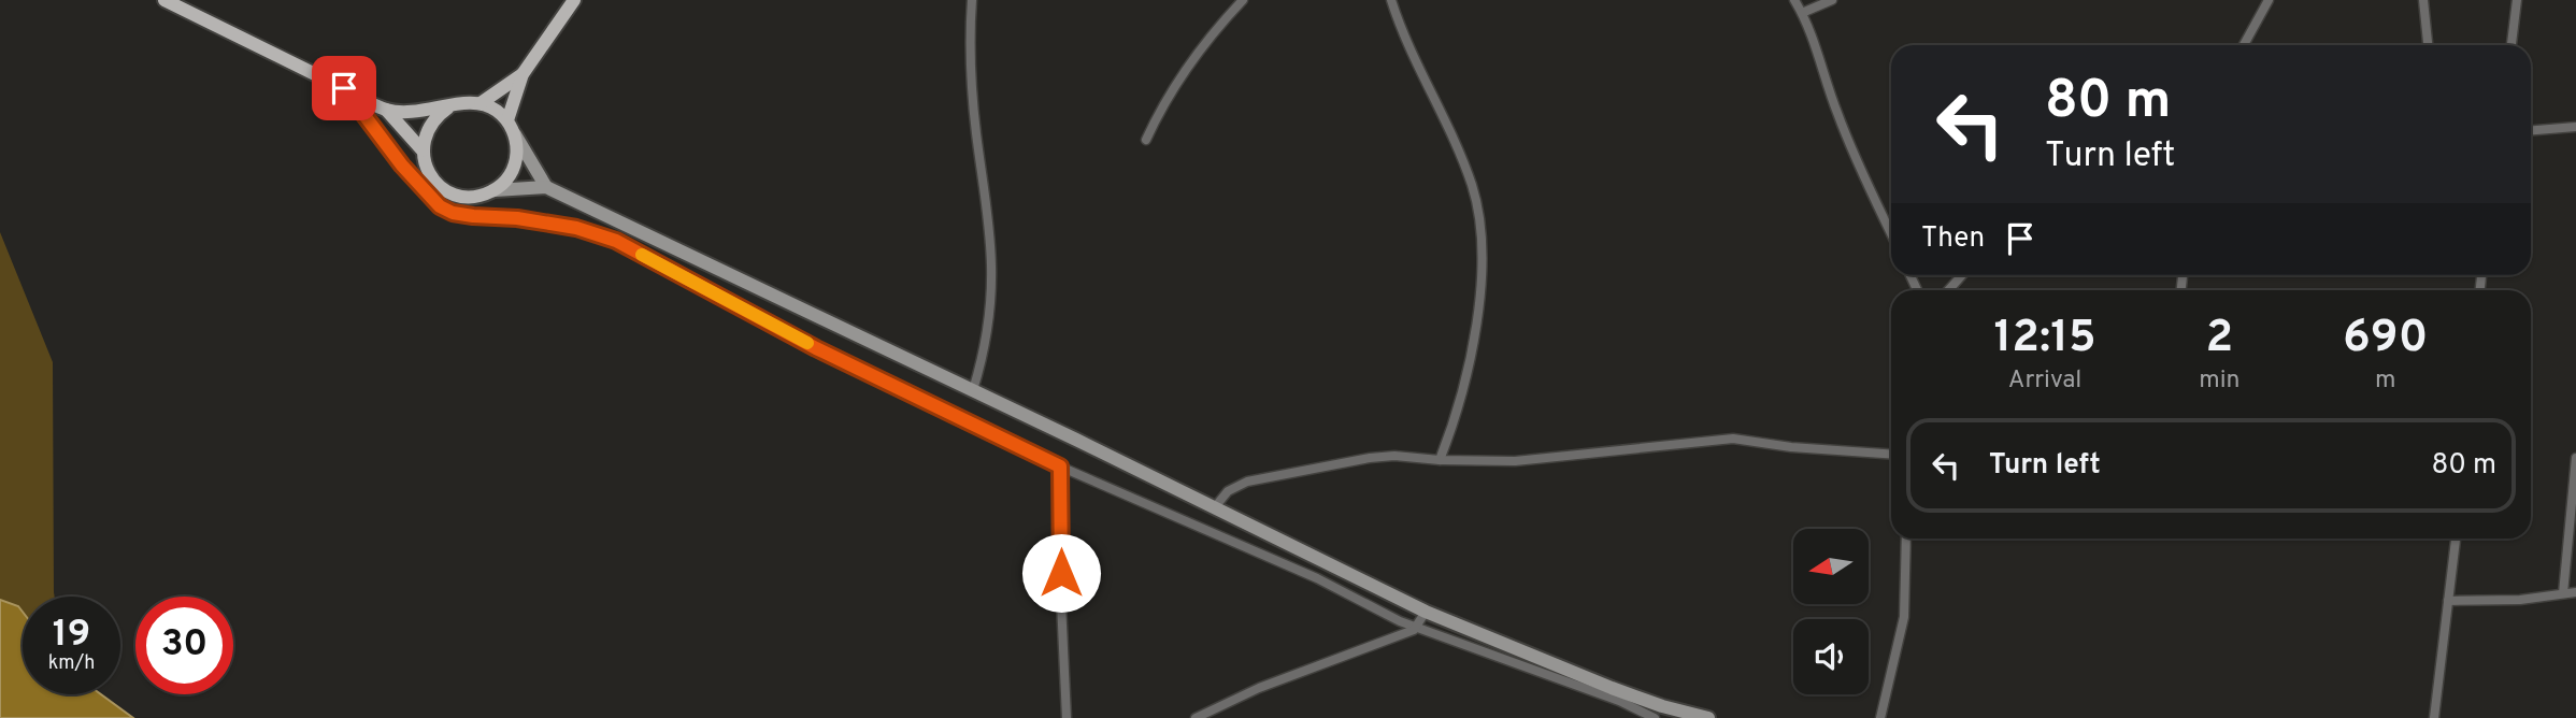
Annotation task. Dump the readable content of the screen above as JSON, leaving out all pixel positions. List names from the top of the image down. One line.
{"north":"left","page":{"turn":["80 m","Turn left"],"then":"Then","eta":["12:15","Arrival","2","min","690","m"],"list":[{"name":"Turn left","value":"80 m"}],"speed":"19 km/h","limit":"30"}}
